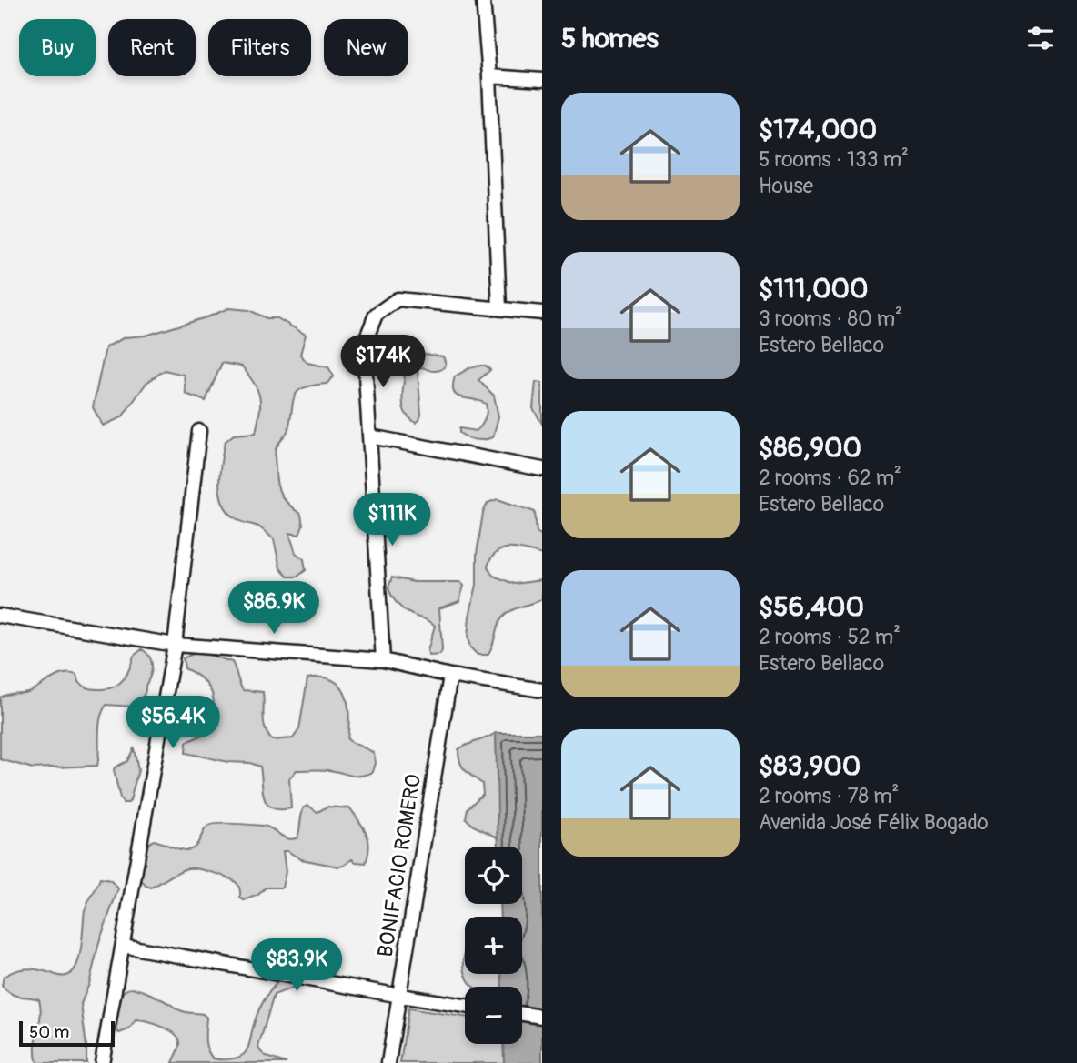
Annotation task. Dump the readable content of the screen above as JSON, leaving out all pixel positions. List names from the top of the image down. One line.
{"streets":{"street":["BONIFACIO ROMERO"]},"scale_bar":"50 m","page":{"heading":"5 homes","chip":["Buy","Rent","Filters","New"],"list":[{"name":"$174,000","note":"5 rooms · 133 m² · House"},{"name":"$111,000","note":"3 rooms · 80 m² · Estero Bellaco"},{"name":"$86,900","note":"2 rooms · 62 m² · Estero Bellaco"},{"name":"$56,400","note":"2 rooms · 52 m² · Estero Bellaco"},{"name":"$83,900","note":"2 rooms · 78 m² · Avenida José Félix Bogado"}],"price":["$174K","$111K","$86.9K","$56.4K","$83.9K"],"map_buttons":["+","−"],"scale":"50 m"}}
